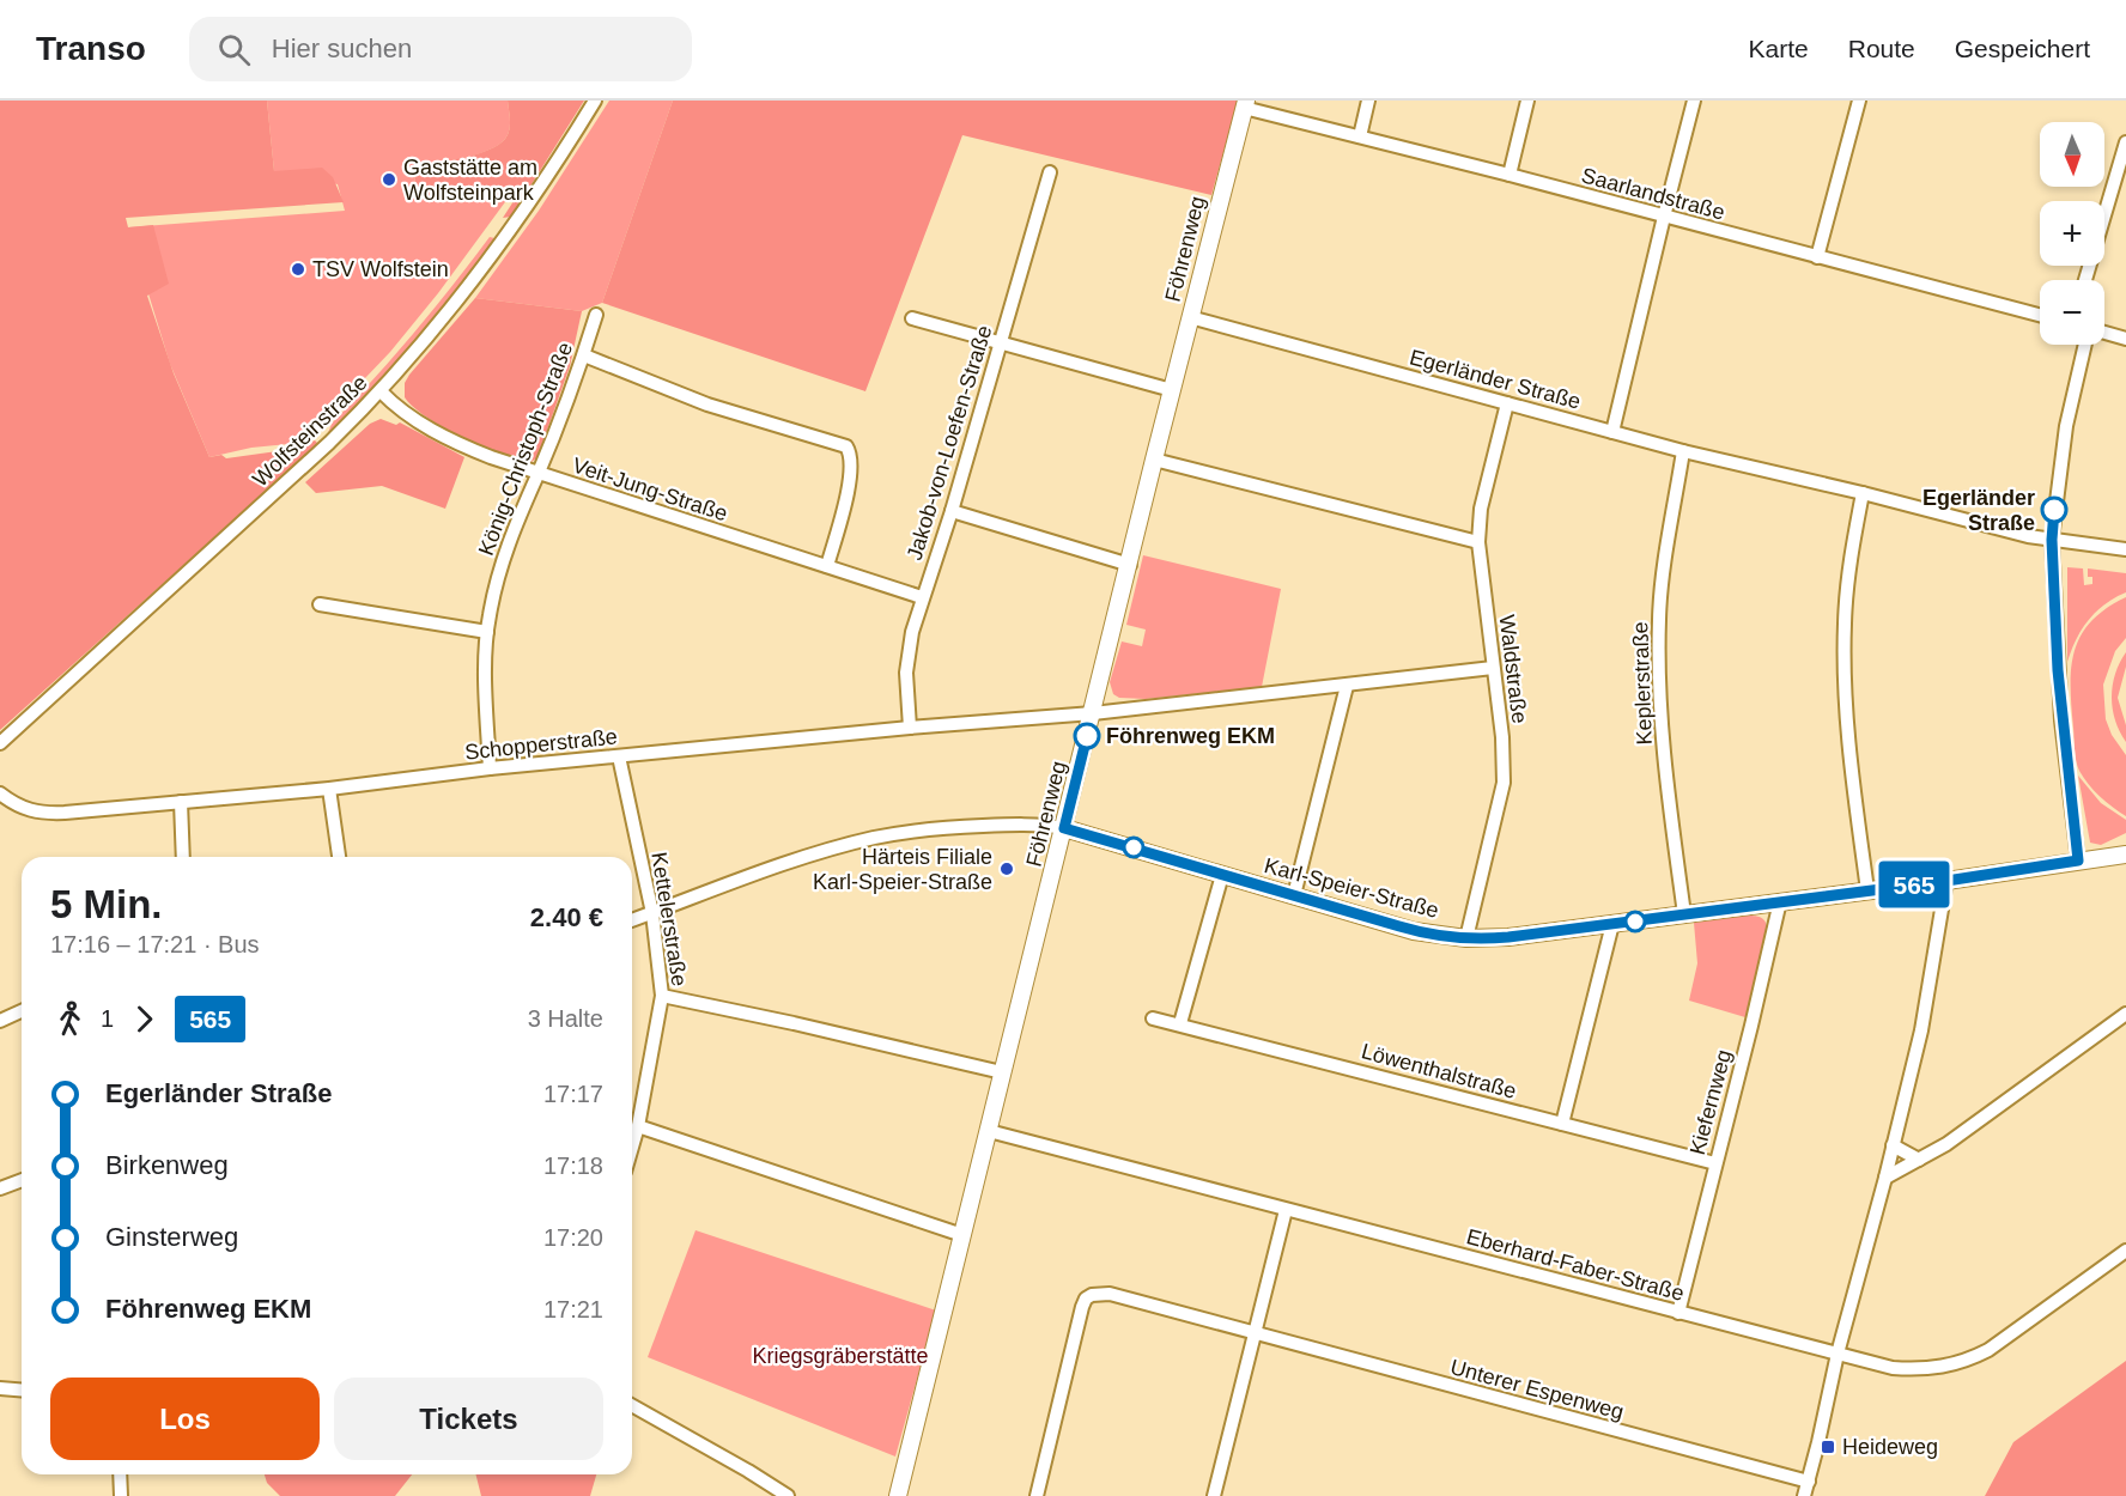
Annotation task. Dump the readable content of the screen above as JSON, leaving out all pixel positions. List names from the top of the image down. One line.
{"streets":{"street":["Saarlandstraße","Föhrenweg","Egerländer Straße","Wolfsteinstraße","Jakob-von-Loefen-Straße","König-Christoph-Straße","Veit-Jung-Straße","Waldstraße","Keplerstraße","Schopperstraße","Karl-Speier-Straße","Kettelerstraße","Löwenthalstraße","Kiefernweg","Eberhard-Faber-Straße","Unterer Espenweg"]},"crossings":[["Saarlandstraße","Föhrenweg"],["Föhrenweg","Egerländer Straße"],["Föhrenweg","Schopperstraße"],["Föhrenweg","Karl-Speier-Straße"],["Föhrenweg","Eberhard-Faber-Straße"],["Egerländer Straße","Waldstraße"],["Egerländer Straße","Keplerstraße"],["Wolfsteinstraße","Veit-Jung-Straße"],["Jakob-von-Loefen-Straße","Veit-Jung-Straße"],["Jakob-von-Loefen-Straße","Schopperstraße"],["König-Christoph-Straße","Veit-Jung-Straße"],["König-Christoph-Straße","Schopperstraße"],["Waldstraße","Schopperstraße"],["Waldstraße","Karl-Speier-Straße"],["Keplerstraße","Karl-Speier-Straße"],["Schopperstraße","Kettelerstraße"],["Karl-Speier-Straße","Kettelerstraße"],["Karl-Speier-Straße","Kiefernweg"],["Löwenthalstraße","Kiefernweg"],["Kiefernweg","Eberhard-Faber-Straße"]],"parks":["Kriegsgräberstätte"],"places":{"other":["Gaststätte am Wolfsteinpark","TSV Wolfstein","Egerländer Straße","Föhrenweg EKM","Härteis Filiale Karl-Speier-Straße"],"transit":["Heideweg"]},"lines":["bus line 565"],"north":"bottom","page":{"header":"Transo","search":"Hier suchen","nav":["Karte","Route","Gespeichert"],"on_map":"565","map_buttons":["+","−"],"heading":["5 Min.","17:16 – 17:21 · Bus","2.40 €"],"legs":["1","565","3 Halte"],"list":[{"name":"Egerländer Straße","value":"17:17"},{"name":"Birkenweg","value":"17:18"},{"name":"Ginsterweg","value":"17:20"},{"name":"Föhrenweg EKM","value":"17:21"}],"buttons":["Los","Tickets"]}}
